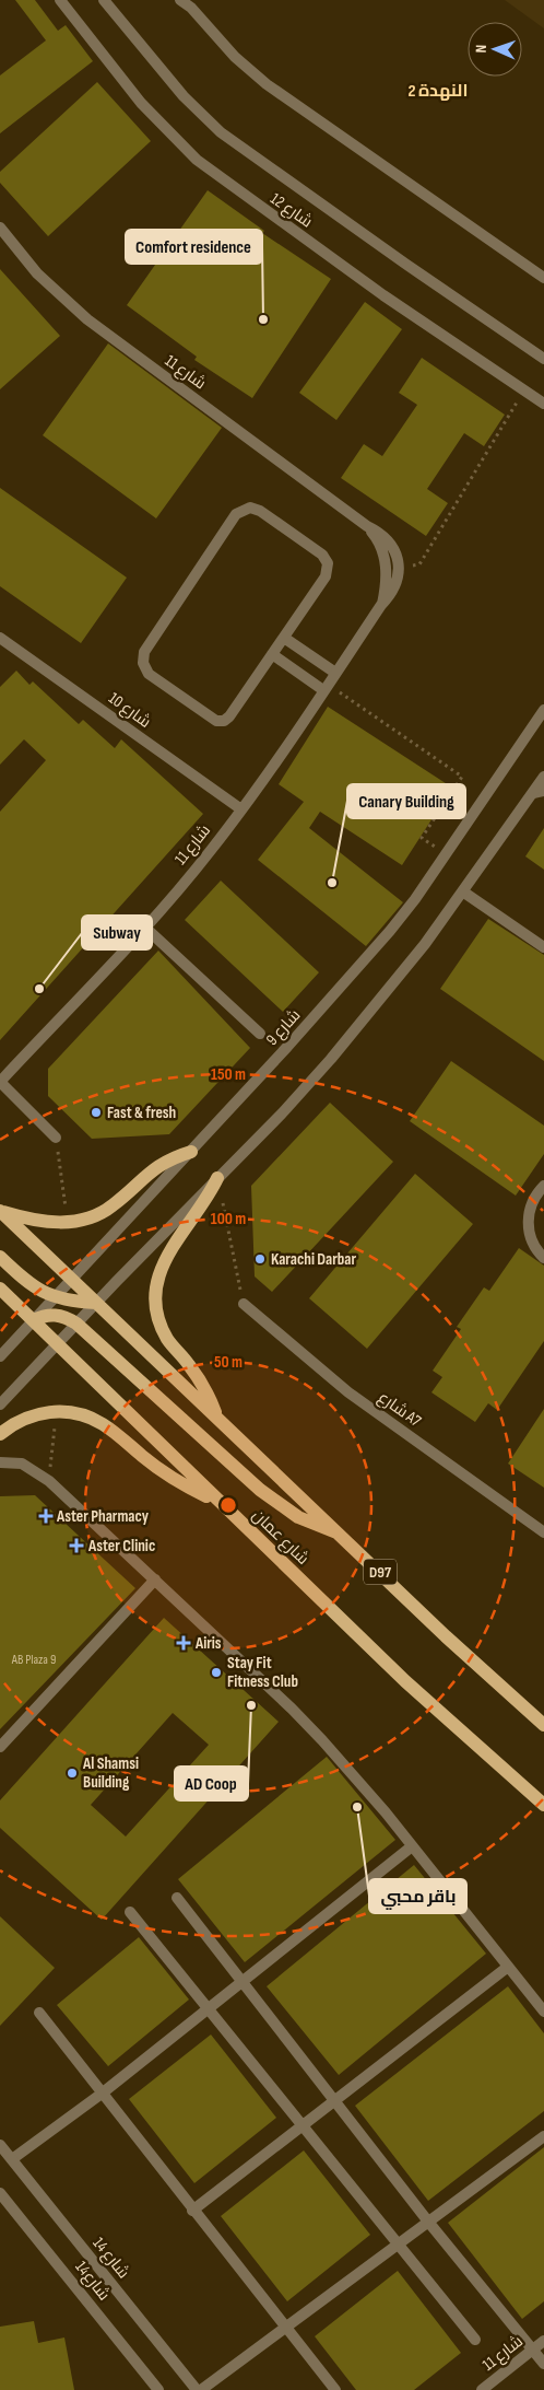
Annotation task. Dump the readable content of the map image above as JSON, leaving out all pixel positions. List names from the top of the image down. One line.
{"streets":{"main road":["شارع عمان","D97"],"street":["شارع 12","شارع 11","شارع 10","شارع 9","شارع A7","شارع 14","شارع14","11 شارع"]},"crossings":[["شارع 11","شارع 10"],["شارع 9","شارع عمان"],["شارع 9","D97"]],"districts":["النهدة 2"],"places":{"other":["Comfort residence","Canary Building","Subway","Fast & fresh","Karachi Darbar","Stay Fit Fitness Club","AD Coop","Al Shamsi Building","باقر محبي"],"health":["Aster Pharmacy","Aster Clinic","Airis"]},"house_numbers":["AB Plaza 9"],"north":"left","rings":["150 m","100 m","50 m"]}
